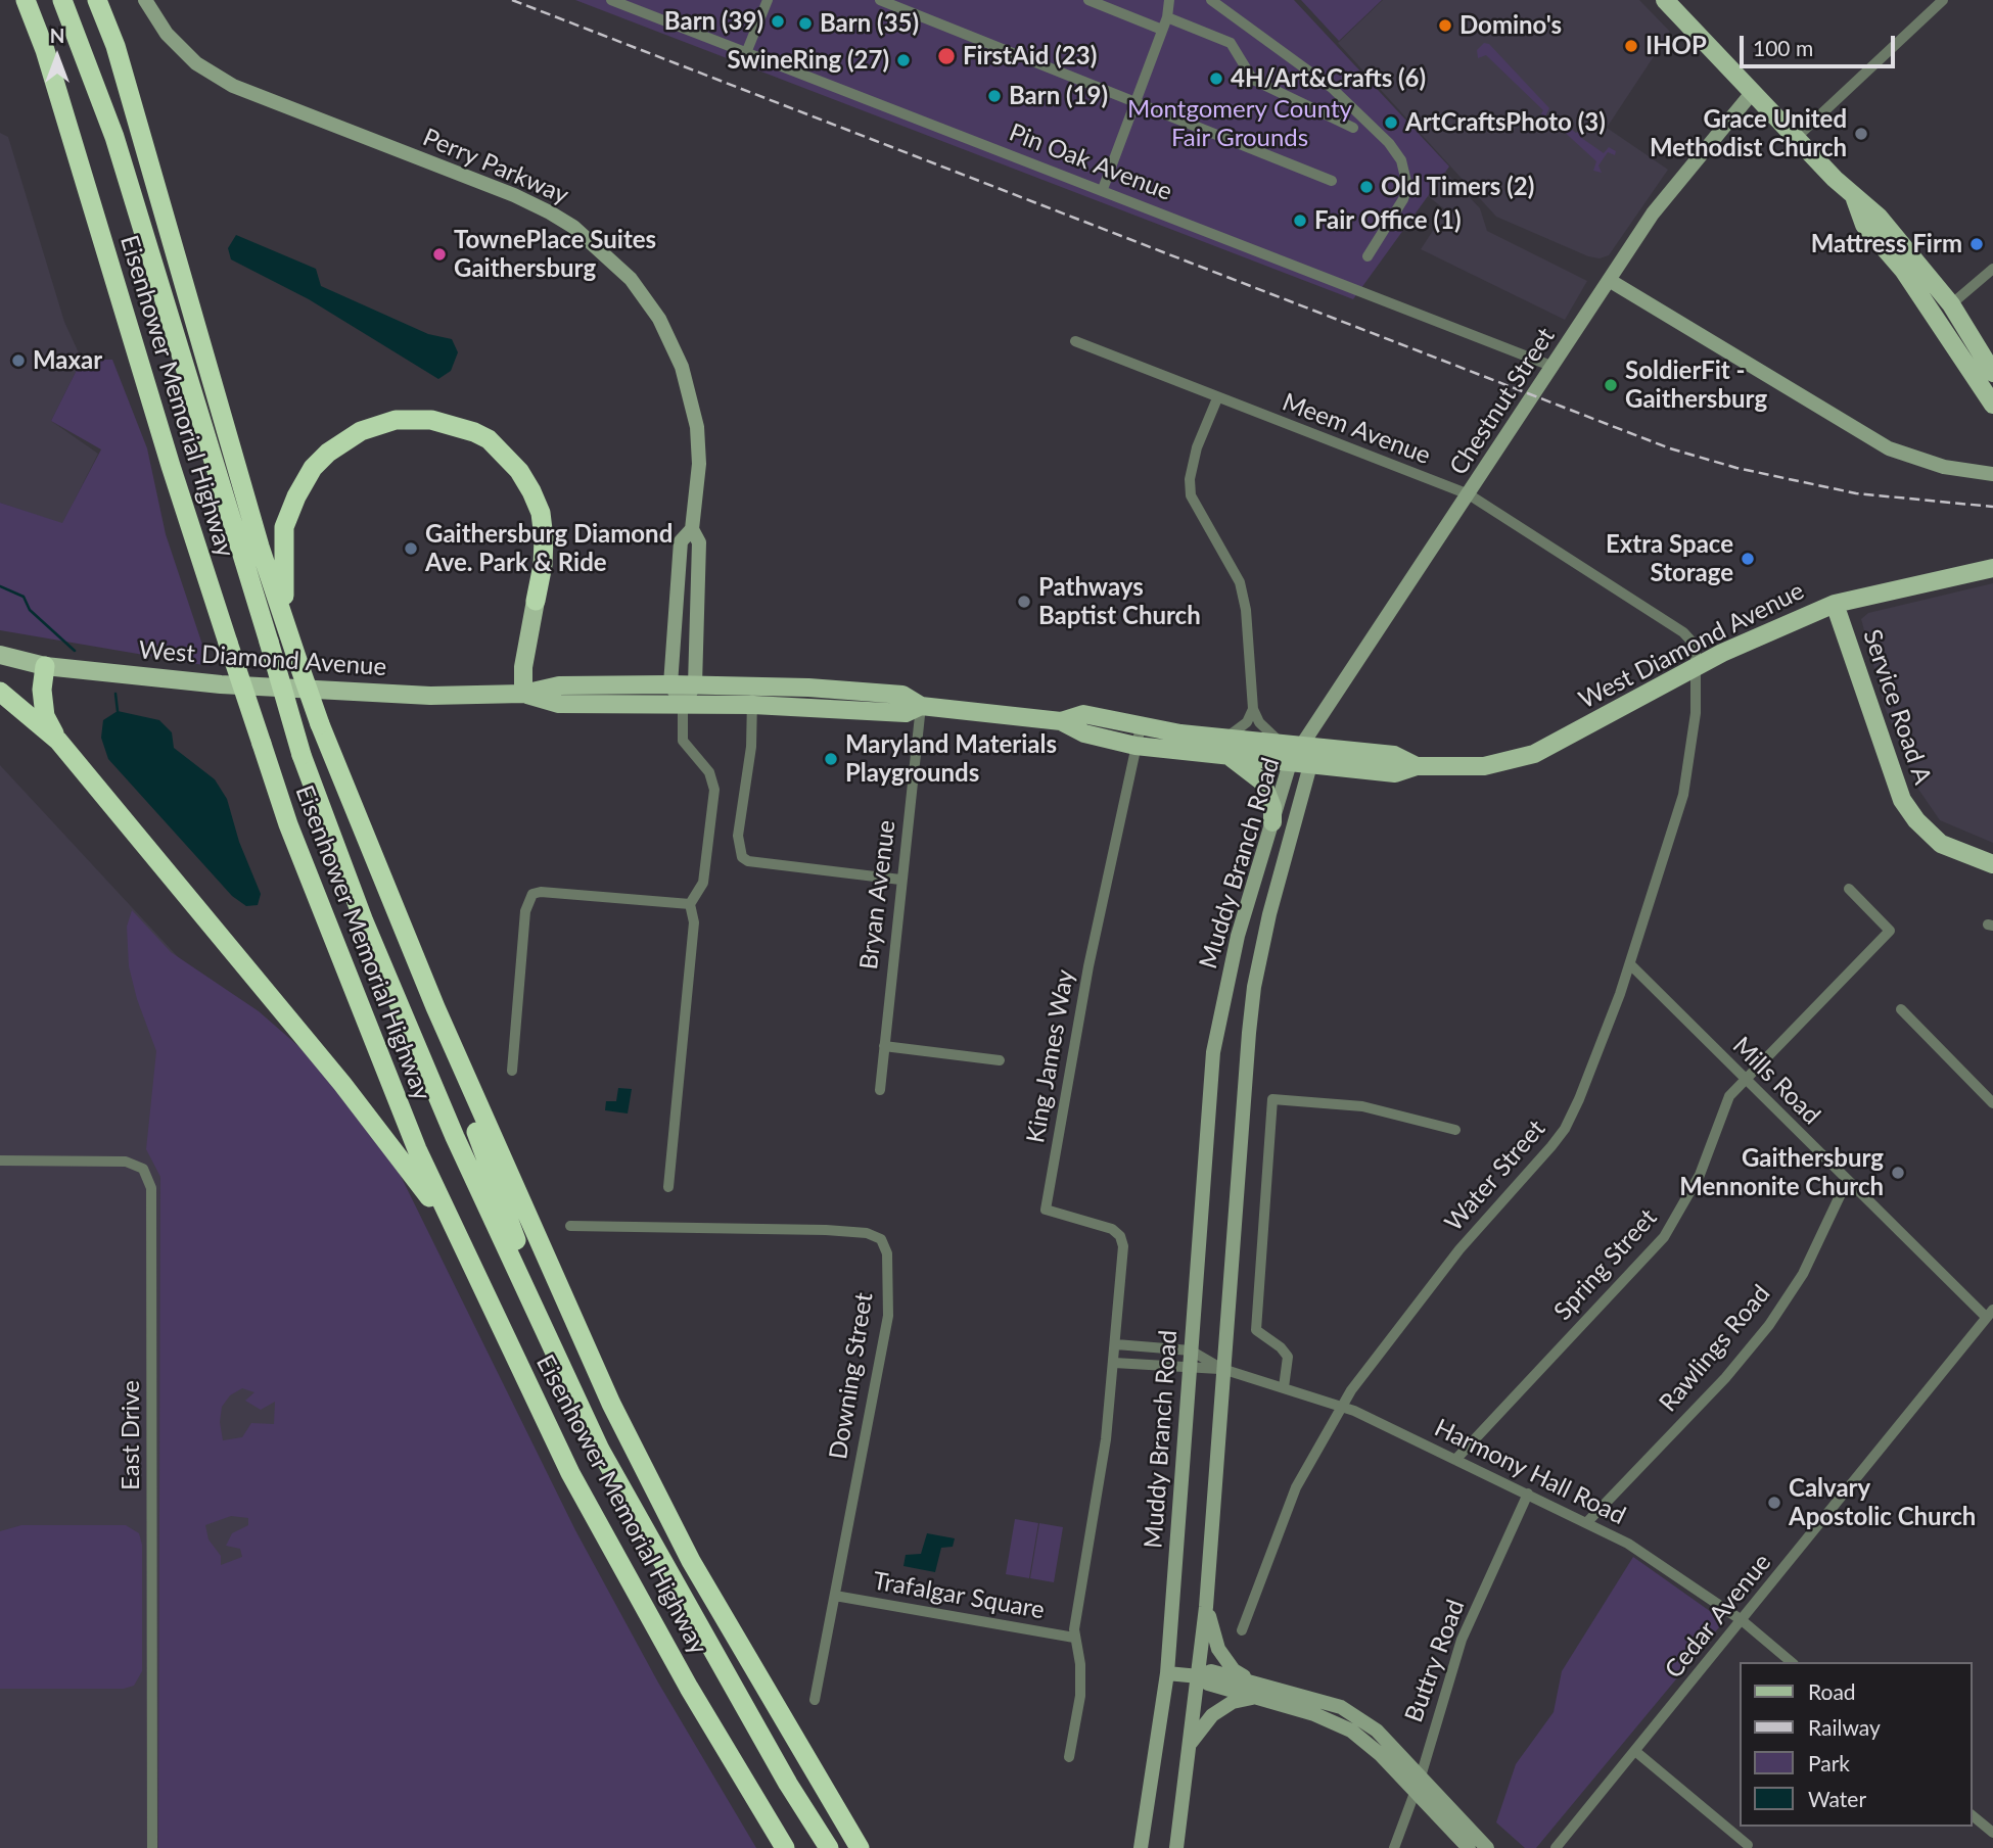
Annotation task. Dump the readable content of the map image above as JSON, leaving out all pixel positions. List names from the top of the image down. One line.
{"streets":{"highway":["Eisenhower Memorial Highway"],"main road":["West Diamond Avenue","Service Road A"],"street":["Pin Oak Avenue","Perry Parkway","Chestnut Street","Meem Avenue","Muddy Branch Road","Bryan Avenue","King James Way","Mills Road","Water Street","Spring Street","Rawlings Road","Downing Street","East Drive","Harmony Hall Road","Trafalgar Square","Cedar Avenue","Buttry Road"]},"crossings":[["Pin Oak Avenue","Chestnut Street"],["Perry Parkway","West Diamond Avenue"],["Chestnut Street","Meem Avenue"],["Chestnut Street","West Diamond Avenue"],["Chestnut Street","Muddy Branch Road"],["Meem Avenue","West Diamond Avenue"],["Meem Avenue","Water Street"],["West Diamond Avenue","Service Road A"],["West Diamond Avenue","Muddy Branch Road"],["West Diamond Avenue","Bryan Avenue"],["West Diamond Avenue","King James Way"],["West Diamond Avenue","Water Street"],["Muddy Branch Road","Harmony Hall Road"],["King James Way","Trafalgar Square"],["Mills Road","Water Street"],["Mills Road","Spring Street"],["Mills Road","Rawlings Road"],["Mills Road","Cedar Avenue"],["Water Street","Harmony Hall Road"],["Spring Street","Harmony Hall Road"],["Rawlings Road","Harmony Hall Road"],["Downing Street","Trafalgar Square"],["Harmony Hall Road","Cedar Avenue"],["Harmony Hall Road","Buttry Road"]],"parks":["Montgomery County Fair Grounds"],"places":["Barn (39)","Barn (35)","Domino's","IHOP","FirstAid (23)","SwineRing (27)","4H/Art&Crafts (6)","Barn (19)","ArtCraftsPhoto (3)","Grace United Methodist Church","Old Timers (2)","Fair Office (1)","Mattress Firm","TownePlace Suites Gaithersburg","Maxar","SoldierFit - Gaithersburg","Gaithersburg Diamond Ave. Park & Ride","Extra Space Storage","Pathways Baptist Church","Maryland Materials Playgrounds","Gaithersburg Mennonite Church","Calvary Apostolic Church"],"legend":["Road","Railway","Park","Water"],"scale_bar":"100 m","north":"top"}
